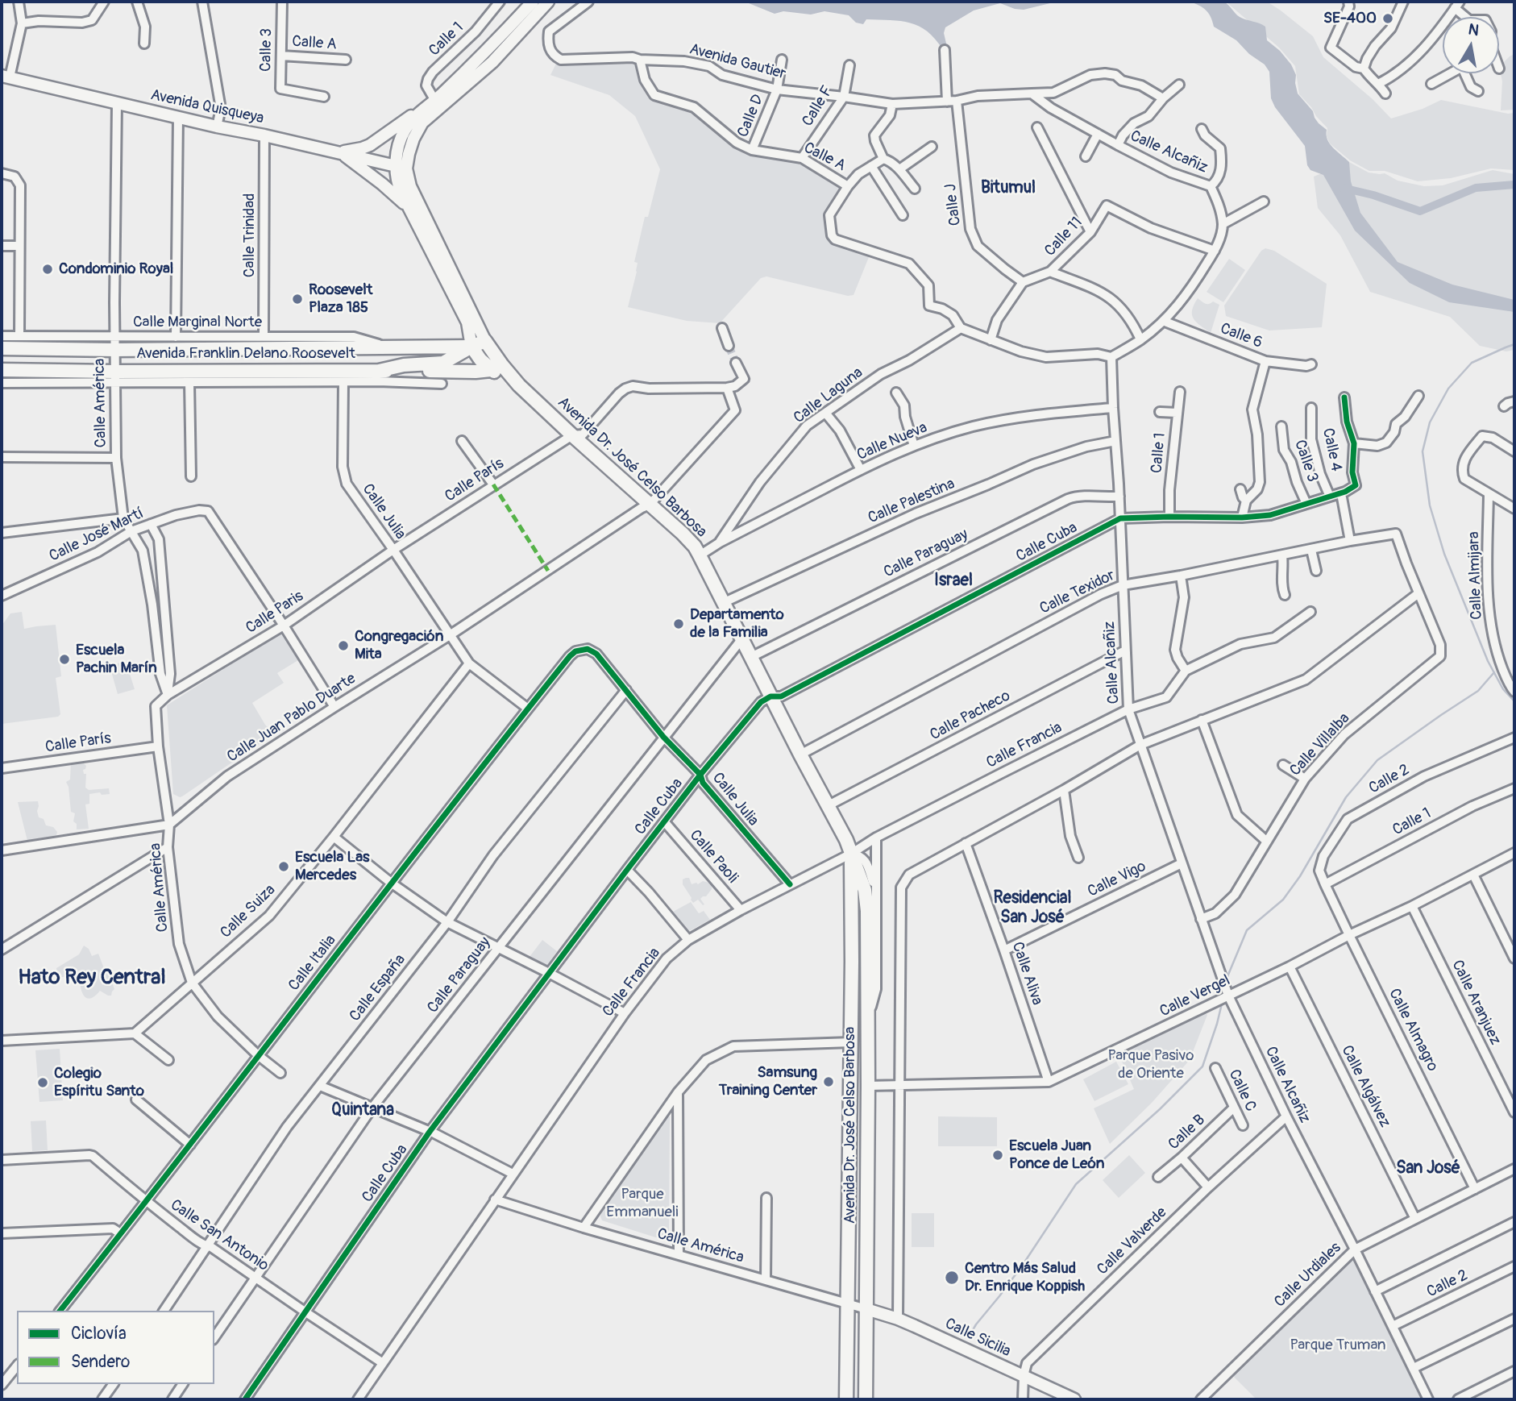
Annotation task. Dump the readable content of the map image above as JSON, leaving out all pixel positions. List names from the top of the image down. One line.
{"streets":{"main road":["Avenida Franklin Delano Roosevelt","Avenida Dr. José Celso Barbosa"],"street":["Calle 1","Calle A","Calle 3","Avenida Gautier","Calle F","Avenida Quisqueya","Calle D","Calle Alcañiz","Calle J","Calle Trinidad","Calle 11","Calle Marginal Norte","Calle 6","Calle Laguna","Calle América","Calle Nueva","Calle 4","Calle París","Calle Palestina","Calle Julia","Calle José Martí","Calle Cuba","Calle Paraguay","Calle Almijara","Calle Texidor","Calle Paris","Calle Pacheco","Calle Juan Pablo Duarte","Calle Villalba","Calle Francia","Calle 2","Calle Paoli","Calle Vigo","Calle Suiza","Calle Italia","Calle Aliva","Calle España","Calle Vergel","Calle Aranjuez","Calle Almagro","Calle Algálvez","Calle C","Calle B","Calle San Antonio","Calle Valverde","Calle Urdiales","Calle Sicilia"]},"crossings":[["Calle 1","Avenida Dr. José Celso Barbosa"],["Calle 1","Calle Cuba"],["Calle 1","Calle 2"],["Calle 1","Calle Almagro"],["Calle A","Calle 3"],["Calle A","Avenida Gautier"],["Calle A","Calle F"],["Calle A","Calle D"],["Calle A","Calle Laguna"],["Calle 3","Calle Cuba"],["Avenida Gautier","Calle F"],["Avenida Gautier","Calle D"],["Avenida Gautier","Calle J"],["Avenida Quisqueya","Calle Trinidad"],["Avenida Quisqueya","Calle América"],["Avenida Quisqueya","Avenida Dr. José Celso Barbosa"],["Calle Alcañiz","Calle Nueva"],["Calle Alcañiz","Calle Palestina"],["Calle Alcañiz","Calle Cuba"],["Calle Alcañiz","Calle Paraguay"],["Calle Alcañiz","Calle Texidor"],["Calle Alcañiz","Calle Pacheco"],["Calle Alcañiz","Calle Villalba"],["Calle Alcañiz","Calle Francia"],["Calle Alcañiz","Calle 2"],["Calle Alcañiz","Calle Vigo"],["Calle Alcañiz","Calle Vergel"],["Calle Alcañiz","Calle Valverde"],["Calle Alcañiz","Calle Urdiales"],["Calle J","Calle 11"],["Calle Trinidad","Calle Marginal Norte"],["Calle Marginal Norte","Avenida Franklin Delano Roosevelt"],["Calle Marginal Norte","Calle América"],["Avenida Franklin Delano Roosevelt","Calle América"],["Avenida Franklin Delano Roosevelt","Avenida Dr. José Celso Barbosa"],["Calle Laguna","Calle Nueva"],["Calle América","Avenida Dr. José Celso Barbosa"],["Calle América","Calle París"],["Calle América","Calle José Martí"],["Calle América","Calle Paris"],["Calle América","Calle Juan Pablo Duarte"],["Calle América","Calle Francia"],["Calle América","Calle Suiza"],["Calle América","Calle Italia"],["Calle América","Calle Sicilia"],["Calle Nueva","Avenida Dr. José Celso Barbosa"],["Calle 4","Calle Cuba"],["Avenida Dr. José Celso Barbosa","Calle París"],["Avenida Dr. José Celso Barbosa","Calle Palestina"],["Avenida Dr. José Celso Barbosa","Calle Cuba"],["Avenida Dr. José Celso Barbosa","Calle Paraguay"],["Avenida Dr. José Celso Barbosa","Calle Texidor"],["Avenida Dr. José Celso Barbosa","Calle Pacheco"],["Avenida Dr. José Celso Barbosa","Calle Juan Pablo Duarte"],["Avenida Dr. José Celso Barbosa","Calle Francia"],["Avenida Dr. José Celso Barbosa","Calle Vergel"],["Avenida Dr. José Celso Barbosa","Calle Sicilia"],["Calle París","Calle Julia"],["Calle París","Calle Paris"],["Calle París","Calle Juan Pablo Duarte"],["Calle Julia","Calle Cuba"],["Calle Julia","Calle Paraguay"],["Calle Julia","Calle Paris"],["Calle Julia","Calle Juan Pablo Duarte"],["Calle Julia","Calle Francia"],["Calle Julia","Calle Suiza"],["Calle Julia","Calle Italia"],["Calle Julia","Calle España"],["Calle José Martí","Calle Paris"],["Calle Cuba","Calle Paoli"],["Calle Cuba","Calle San Antonio"],["Calle Paraguay","Calle San Antonio"],["Calle Texidor","Calle Villalba"],["Calle Francia","Calle Paoli"],["Calle Francia","Calle San Antonio"],["Calle 2","Calle Almagro"],["Calle Vigo","Calle Aliva"],["Calle Italia","Calle San Antonio"],["Calle Aliva","Calle Vergel"],["Calle España","Calle San Antonio"],["Calle Vergel","Calle Aranjuez"],["Calle Vergel","Calle Almagro"],["Calle Vergel","Calle Algálvez"],["Calle Almagro","Calle Urdiales"],["Calle Algálvez","Calle Urdiales"],["Calle C","Calle B"],["Calle Valverde","Calle Sicilia"]],"districts":["Bitumul","Israel","Residencial San José","Hato Rey Central","Quintana","San José"],"parks":["Parque Pasivo de Oriente","Parque Emmanueli","Parque Truman"],"places":["SE-400","Condominio Royal","Roosevelt Plaza 185","Departamento de la Familia","Congregación Mita","Escuela Pachin Marín","Escuela Las Mercedes","Samsung Training Center","Colegio Espíritu Santo","Escuela Juan Ponce de León","Centro Más Salud Dr. Enrique Koppish"],"legend":["Ciclovía","Sendero"],"north":"top"}
